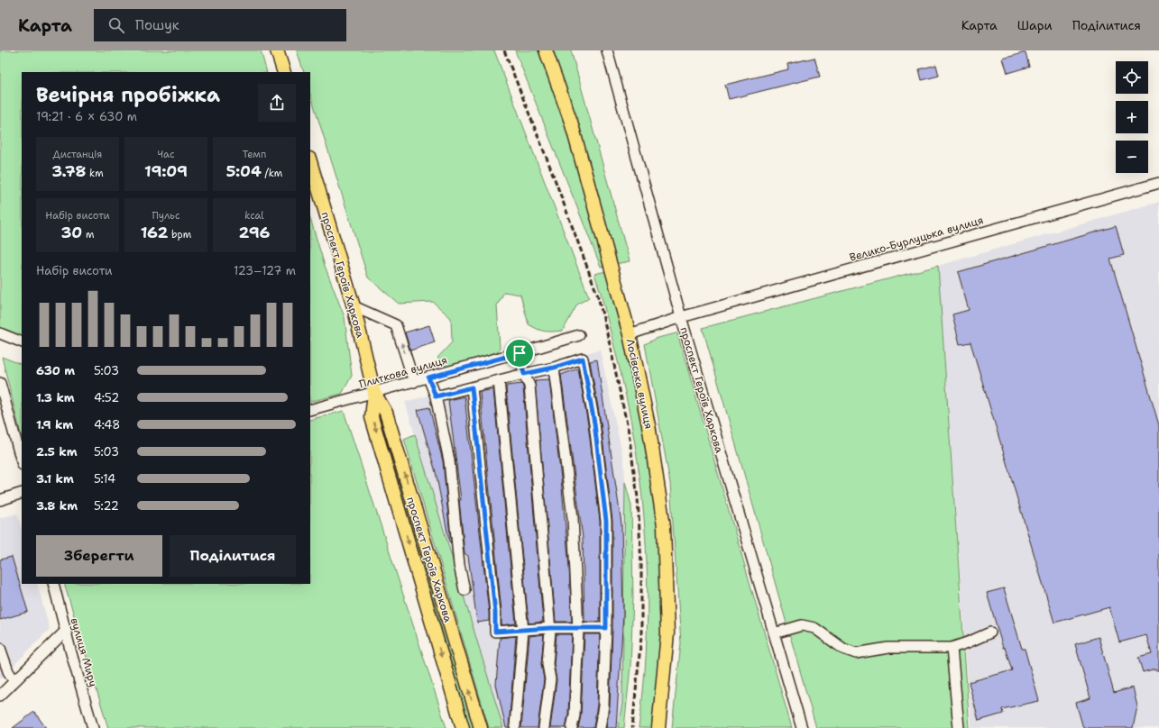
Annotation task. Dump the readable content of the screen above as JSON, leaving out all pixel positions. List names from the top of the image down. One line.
{"streets":{"main road":["проспект Героїв Харкова","Лосівська вулиця"],"street":["Велико-Бурлуцька вулиця","Плиткова вулиця","вулиця Миру"]},"crossings":[["Велико-Бурлуцька вулиця","проспект Героїв Харкова"],["проспект Героїв Харкова","Плиткова вулиця"]],"page":{"header":"Карта","search":"Пошук","nav":["Карта","Шари","Поділитися"],"map_buttons":["+","−"],"heading":["Вечірня пробіжка","19:21 · 6 × 630 m"],"stats":[["Дистанція","3.78 km"],["Час","19:09"],["Темп","5:04 /km"],["Набір висоти","30 m"],["Пульс","162 bpm"],["kcal","296"]],"chart":["Набір висоти","123–127 m"],"list":[{"name":"630 m","note":"5:03"},{"name":"1.3 km","note":"4:52"},{"name":"1.9 km","note":"4:48"},{"name":"2.5 km","note":"5:03"},{"name":"3.1 km","note":"5:14"},{"name":"3.8 km","note":"5:22"}],"buttons":["Зберегти","Поділитися"]}}
